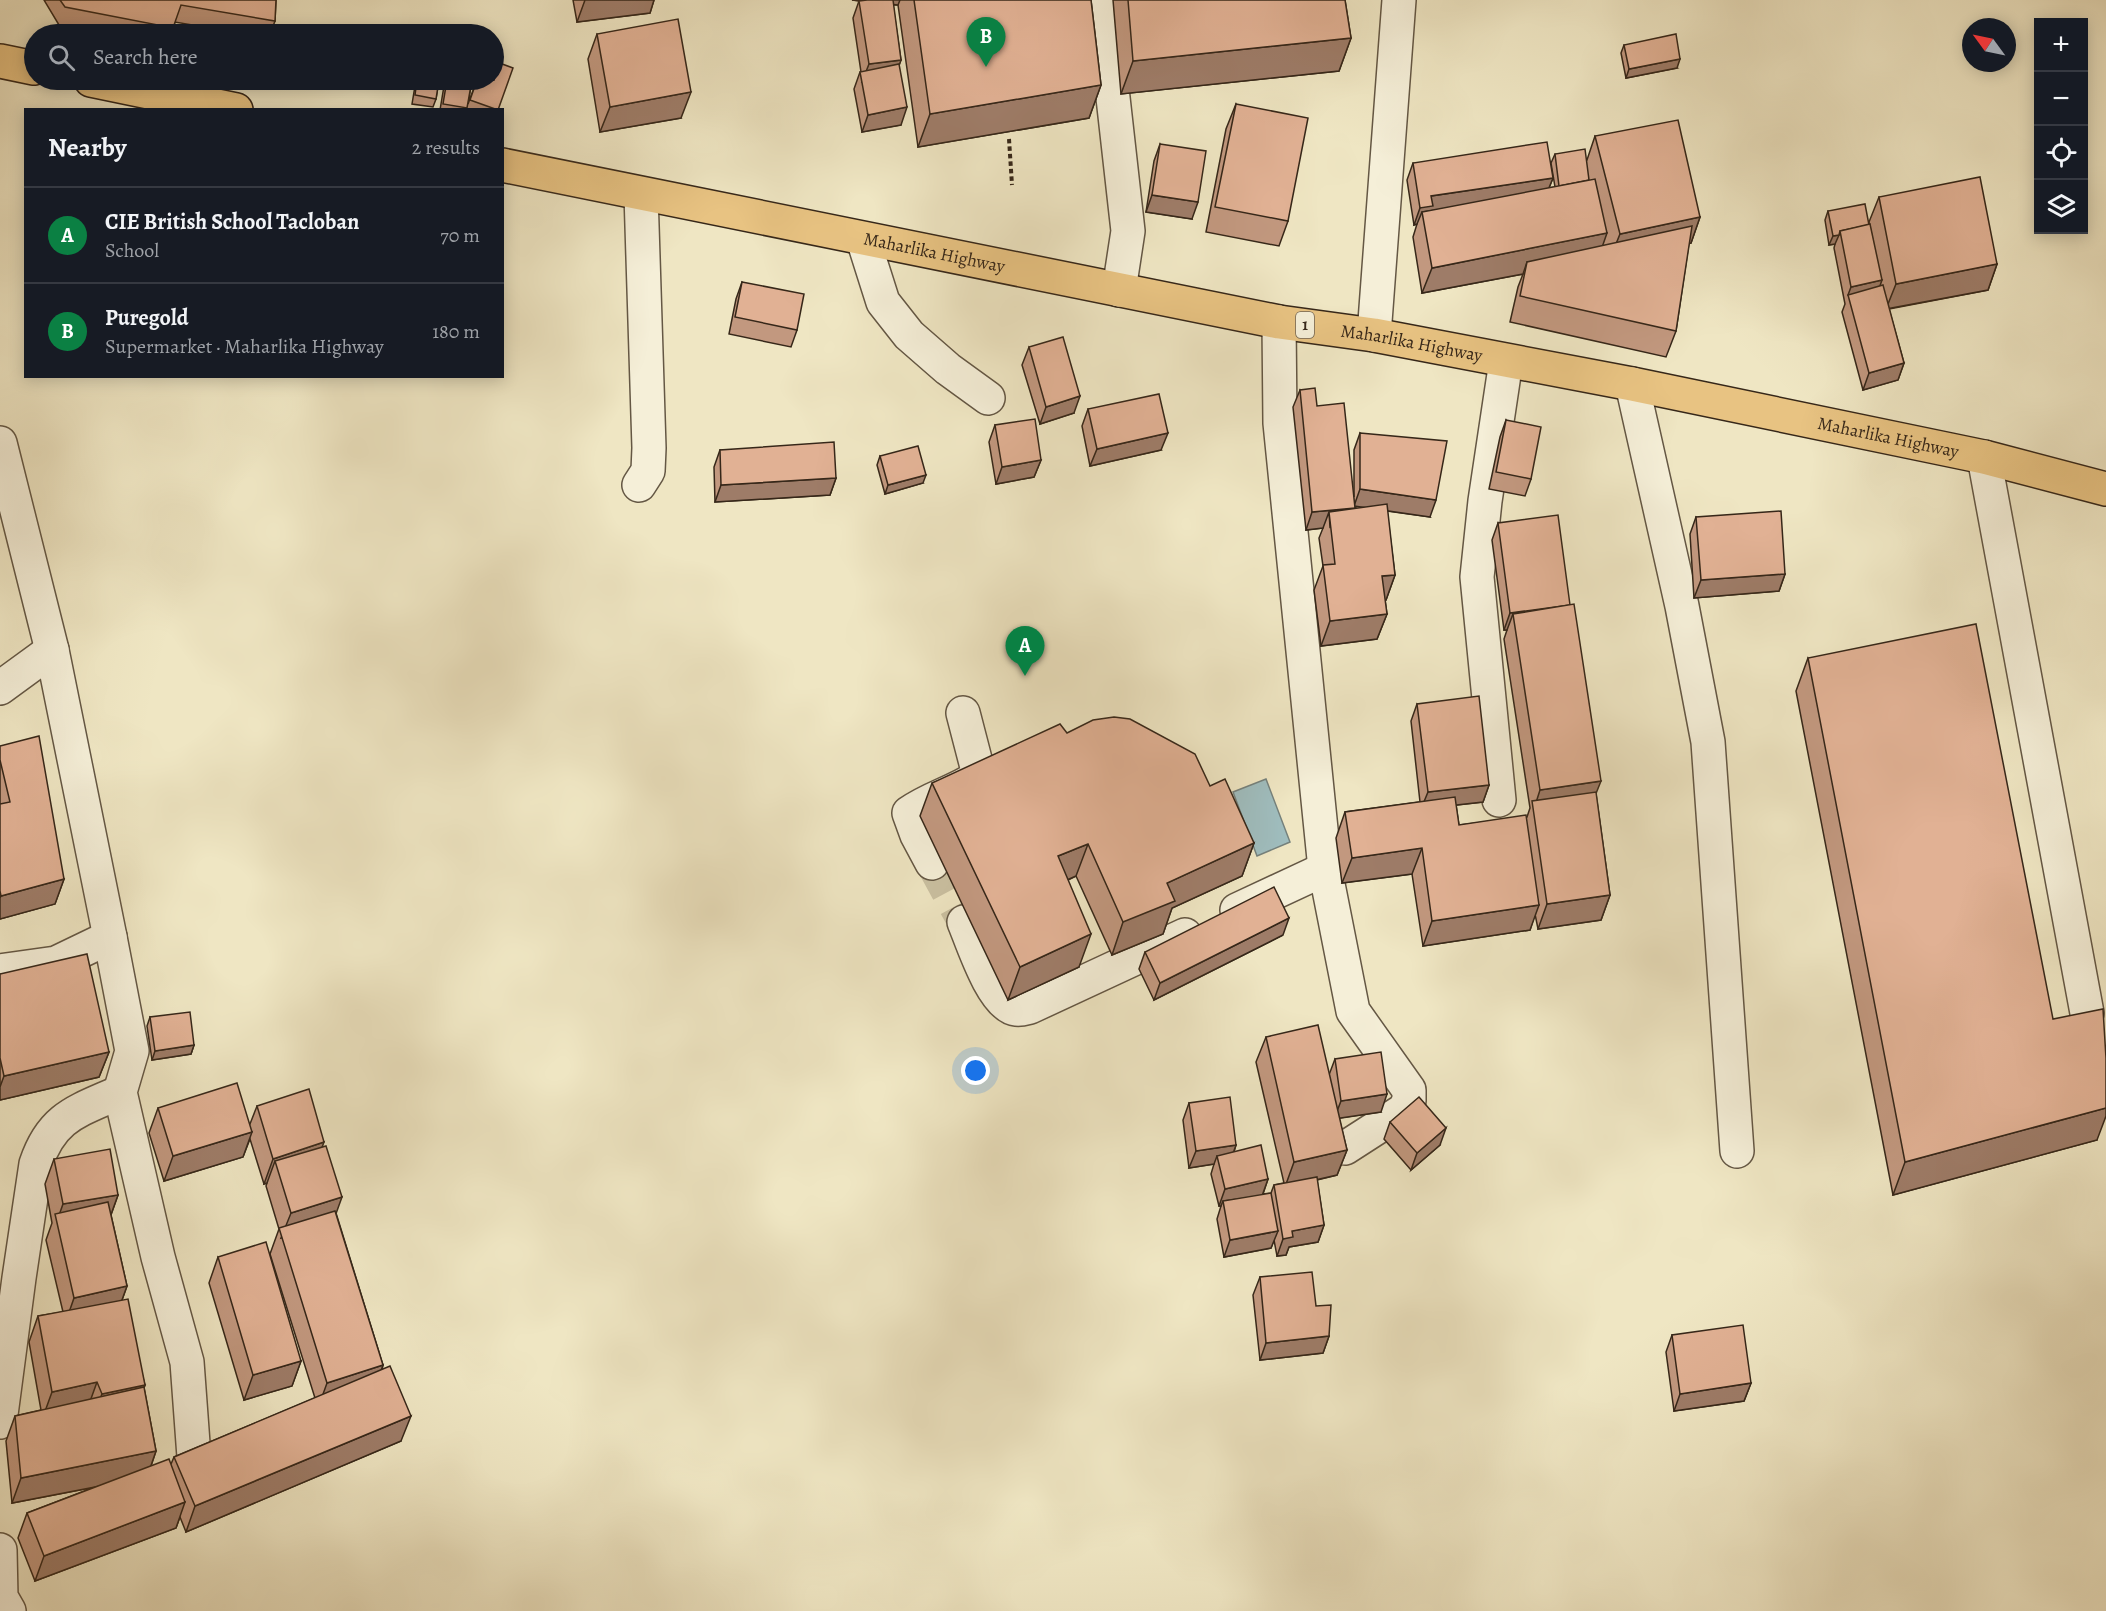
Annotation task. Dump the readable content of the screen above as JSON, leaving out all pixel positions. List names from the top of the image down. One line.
{"streets":{"main road":["Maharlika Highway","1"]},"north":"top left","page":{"pins":["B","A"],"map_buttons":["+","−"],"search":"Search here","heading":["Nearby","2 results"],"list":[{"mark":"A","name":"CIE British School Tacloban","note":"School","value":"70 m"},{"mark":"B","name":"Puregold","note":"Supermarket · Maharlika Highway","value":"180 m"}]}}
